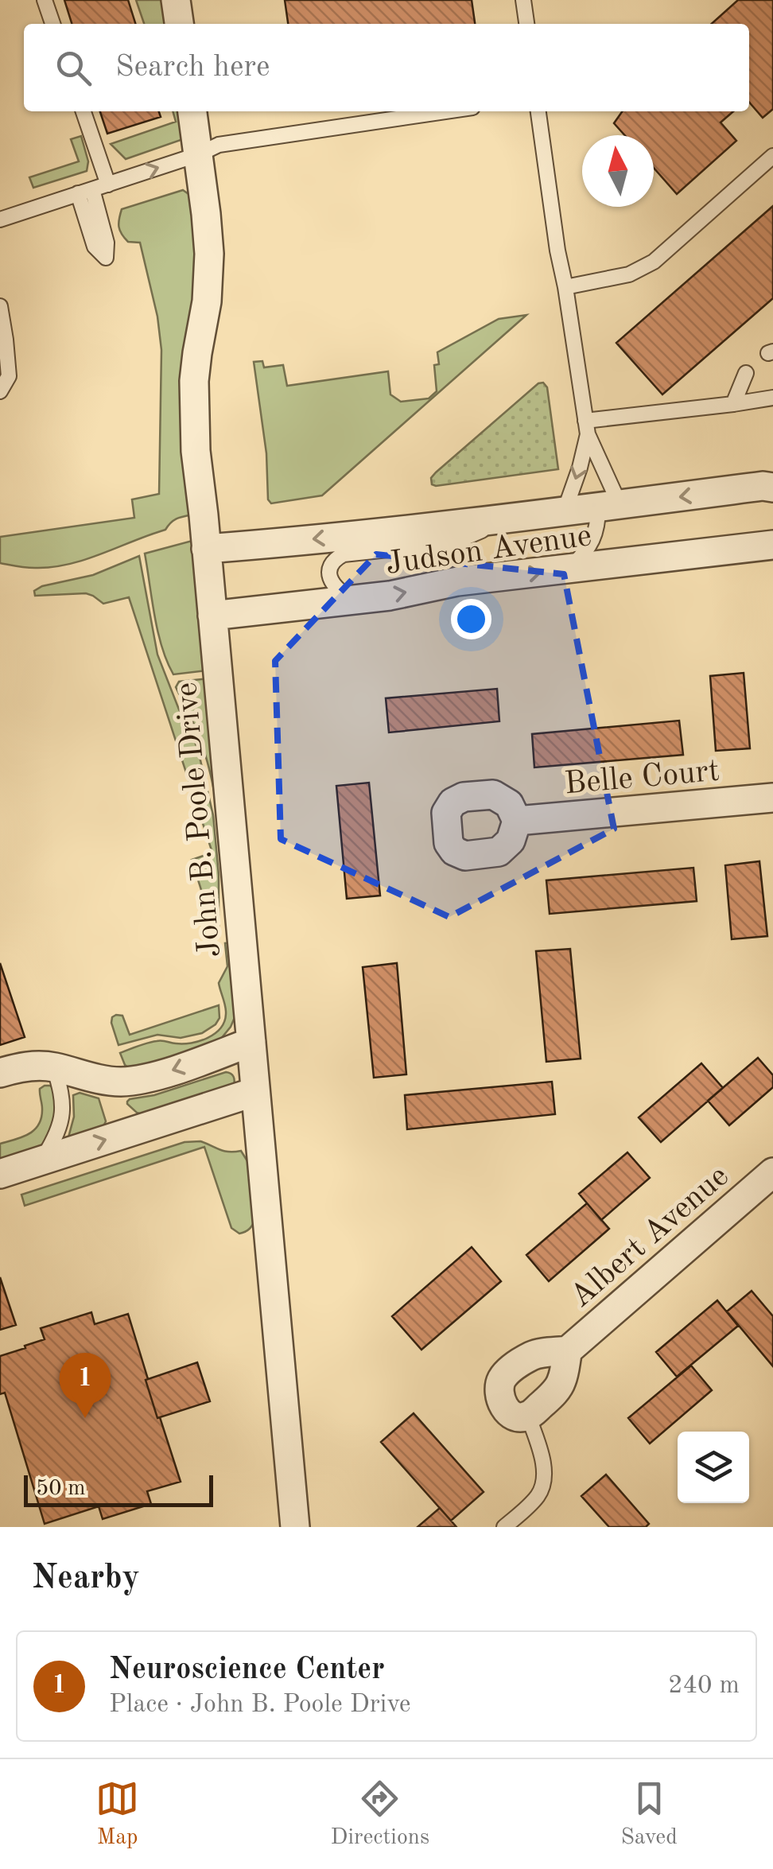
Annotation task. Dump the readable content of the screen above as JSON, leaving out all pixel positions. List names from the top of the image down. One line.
{"streets":{"street":["Judson Avenue","Belle Court","John B. Poole Drive","Albert Avenue"]},"crossings":[["Judson Avenue","John B. Poole Drive"]],"scale_bar":"50 m","north":"top","page":{"search":"Search here","pins":"1","scale":"50 m","heading":"Nearby","list":[{"mark":"1","name":"Neuroscience Center","note":"Place · John B. Poole Drive","value":"240 m"}],"nav":["Map","Directions","Saved"]}}
